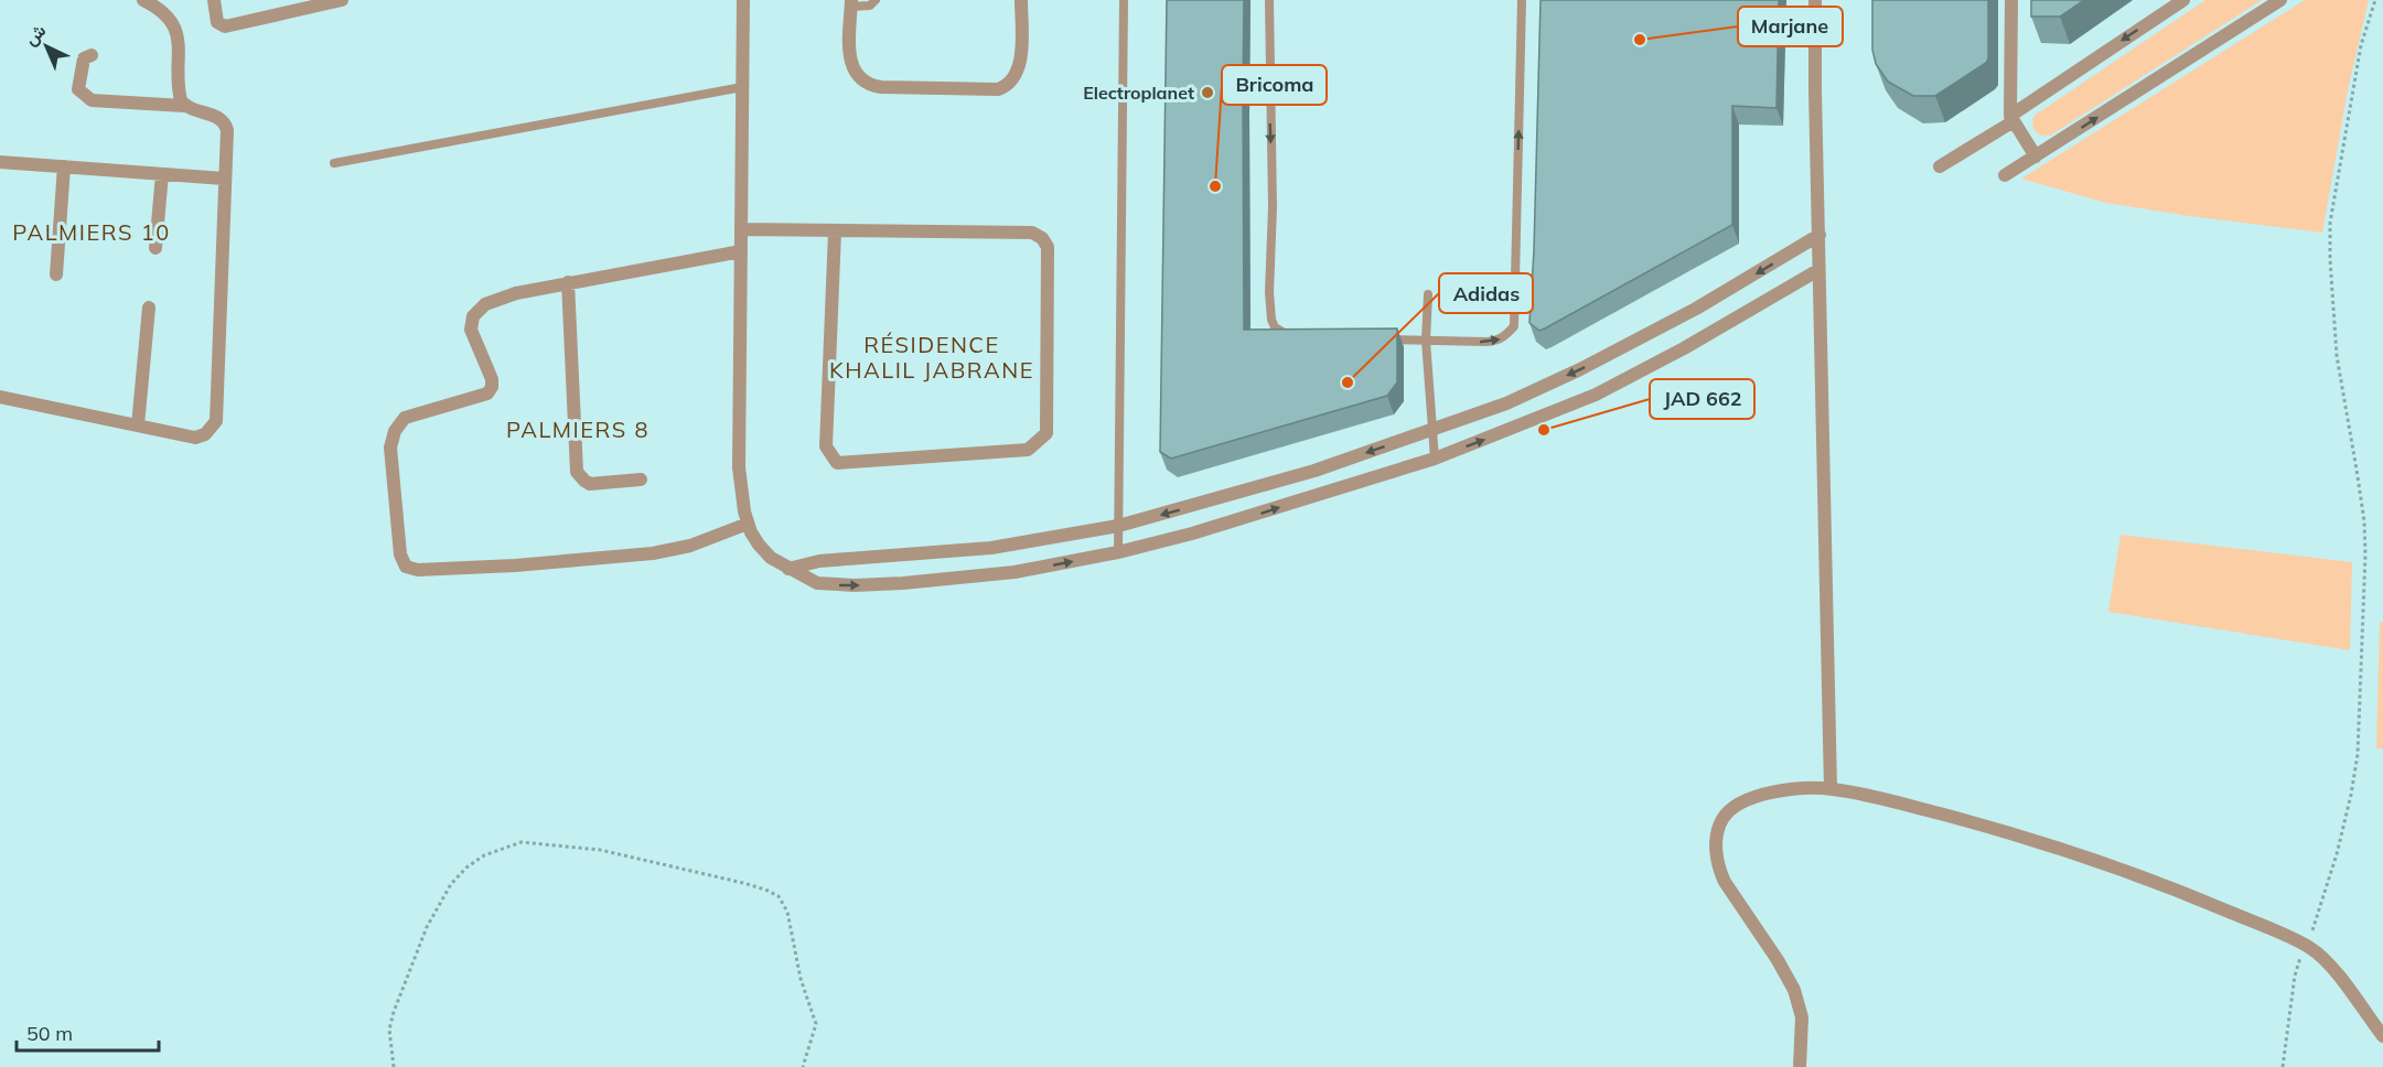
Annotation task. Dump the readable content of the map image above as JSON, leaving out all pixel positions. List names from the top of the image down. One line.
{"districts":["PALMIERS 10","RÉSIDENCE KHALIL JABRANE","PALMIERS 8"],"places":["Marjane","Electroplanet","Bricoma","Adidas","JAD 662"],"scale_bar":"50 m","north":"top left"}
